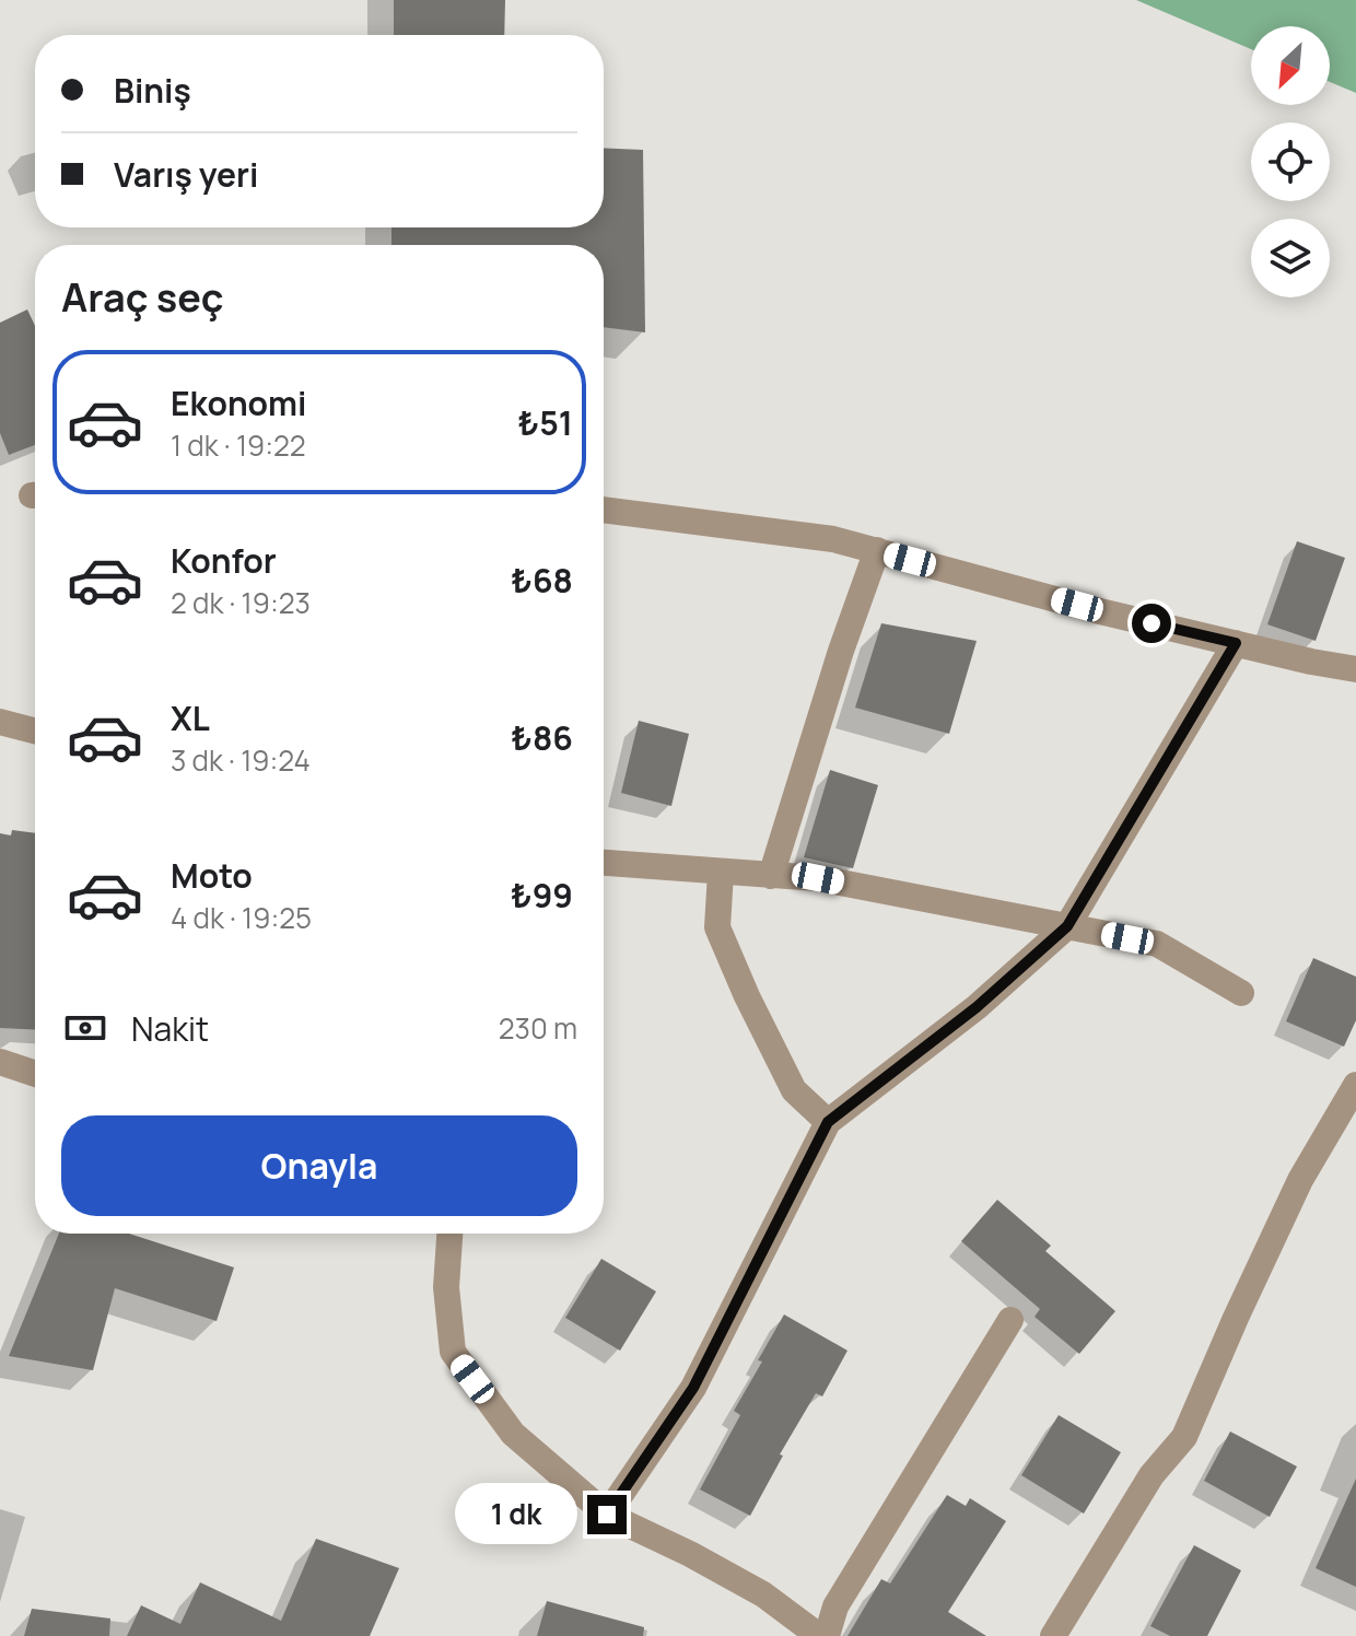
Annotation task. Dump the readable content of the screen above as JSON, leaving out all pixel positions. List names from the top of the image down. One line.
{"north":"bottom left","page":{"banner":["Biniş","Varış yeri"],"heading":"Araç seç","list":[{"name":"Ekonomi","note":"1 dk · 19:22","value":"₺51"},{"name":"Konfor","note":"2 dk · 19:23","value":"₺68"},{"name":"XL","note":"3 dk · 19:24","value":"₺86"},{"name":"Moto","note":"4 dk · 19:25","value":"₺99"}],"pay":["Nakit","230 m"],"buttons":"Onayla","bubble":"1 dk"}}
